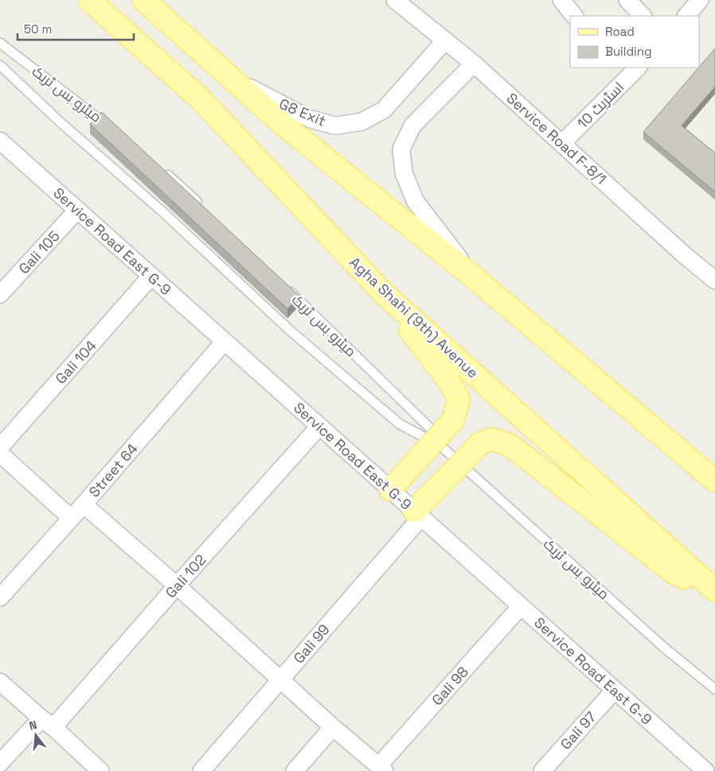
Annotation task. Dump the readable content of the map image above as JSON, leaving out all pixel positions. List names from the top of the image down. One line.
{"streets":{"main road":["Agha Shahi (9th) Avenue"],"street":["اسٹریٹ 10","G8 Exit","Service Road F-8/1","Service Road East G-9","Gali 105","Gali 104","Street 64","Gali 102","Gali 99","Gali 98","Gali 97"],"lane":["میٹرو بس ٹریک"]},"crossings":[["اسٹریٹ 10","Service Road F-8/1"],["G8 Exit","Service Road F-8/1"],["Service Road East G-9","Gali 105"],["Service Road East G-9","Gali 104"],["Service Road East G-9","Street 64"],["Service Road East G-9","Gali 102"],["Service Road East G-9","Gali 99"],["Service Road East G-9","Gali 98"],["Service Road East G-9","Gali 97"]],"legend":["Road","Building"],"scale_bar":"50 m","north":"top"}
